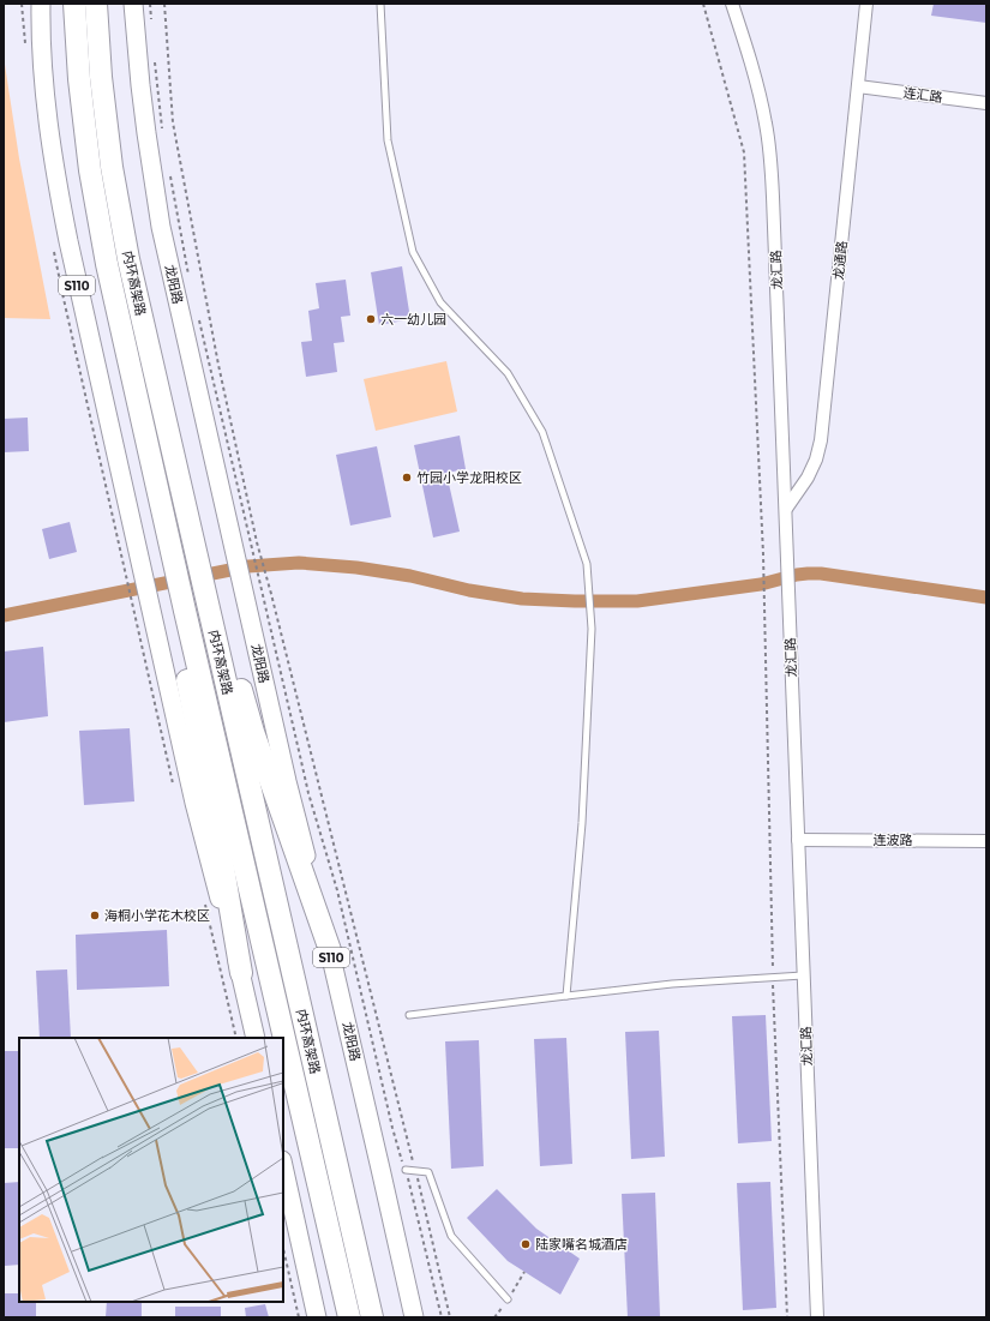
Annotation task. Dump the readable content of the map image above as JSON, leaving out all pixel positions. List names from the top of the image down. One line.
{"streets":{"highway":["内环高架路"],"main road":["龙阳路","S110"],"street":["连汇路","龙通路","龙汇路","连波路"]},"crossings":[["连汇路","龙通路"],["龙通路","龙汇路"],["龙汇路","连波路"]],"places":["六一幼儿园","竹园小学龙阳校区","海桐小学花木校区","陆家嘴名城酒店"]}
